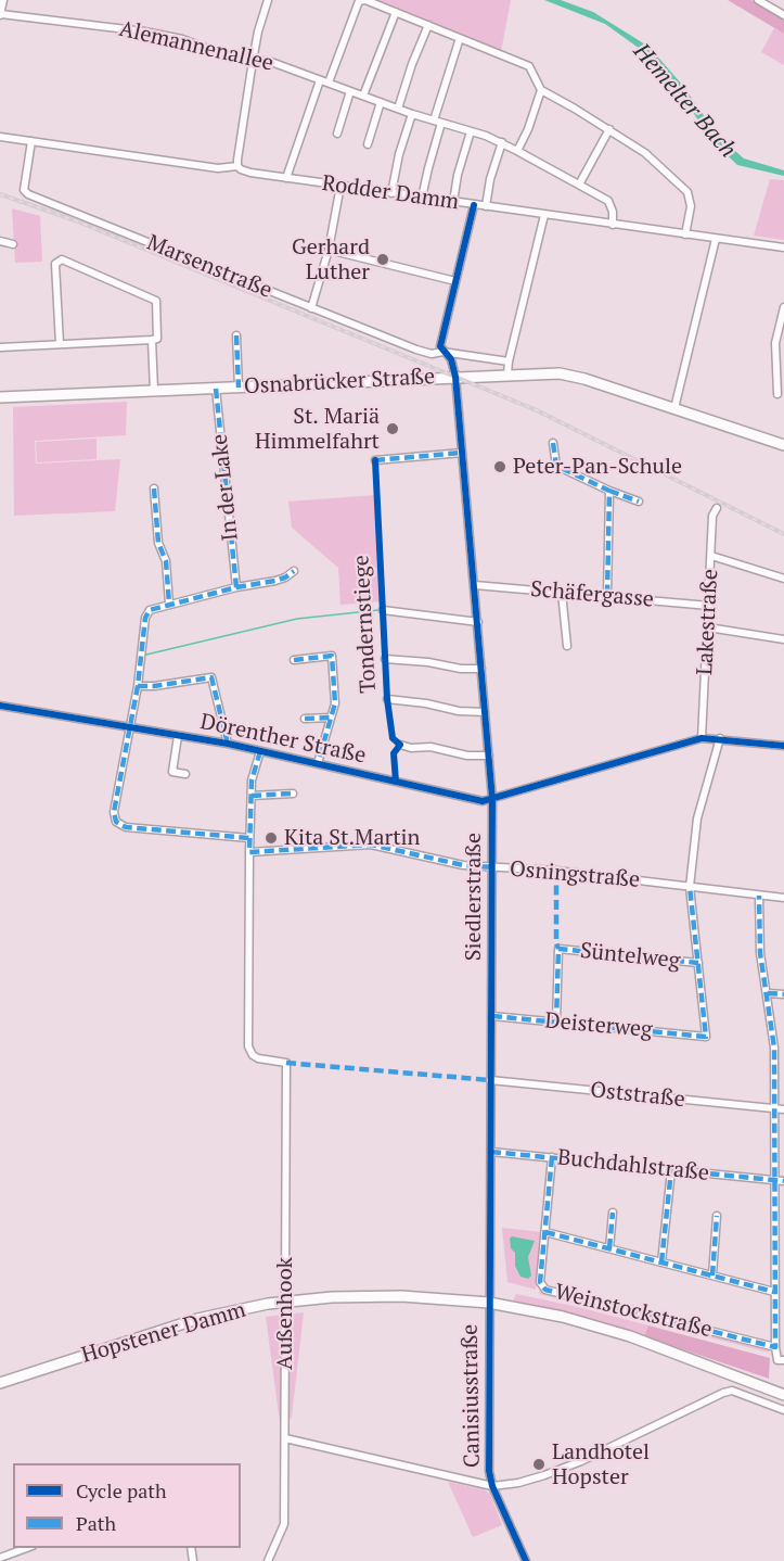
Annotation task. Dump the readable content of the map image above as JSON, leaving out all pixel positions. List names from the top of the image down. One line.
{"streets":{"main road":["Osnabrücker Straße","Hopstener Damm"],"street":["Alemannenallee","Rodder Damm","Marsenstraße","In der Lake","Schäfergasse","Lakestraße","Dörenther Straße","Osningstraße","Siedlerstraße","Süntelweg","Deisterweg","Oststraße","Buchdahlstraße","Weinstockstraße","Außenhook","Canisiusstraße"],"cycle path":["Tondernstiege"]},"crossings":[["Alemannenallee","Rodder Damm"],["Rodder Damm","Marsenstraße"],["Marsenstraße","Osnabrücker Straße"],["Osnabrücker Straße","In der Lake"],["Osnabrücker Straße","Siedlerstraße"],["Schäfergasse","Lakestraße"],["Schäfergasse","Siedlerstraße"],["Lakestraße","Dörenther Straße"],["Dörenther Straße","Siedlerstraße"],["Osningstraße","Siedlerstraße"],["Osningstraße","Deisterweg"],["Osningstraße","Außenhook"],["Siedlerstraße","Deisterweg"],["Siedlerstraße","Oststraße"],["Siedlerstraße","Buchdahlstraße"],["Siedlerstraße","Hopstener Damm"],["Siedlerstraße","Canisiusstraße"],["Süntelweg","Deisterweg"],["Buchdahlstraße","Weinstockstraße"],["Hopstener Damm","Canisiusstraße"]],"water":["Hemelter Bach"],"places":["Gerhard Luther","St. Mariä Himmelfahrt","Peter-Pan-Schule","Kita St.Martin","Landhotel Hopster"],"legend":["Cycle path","Path"]}
